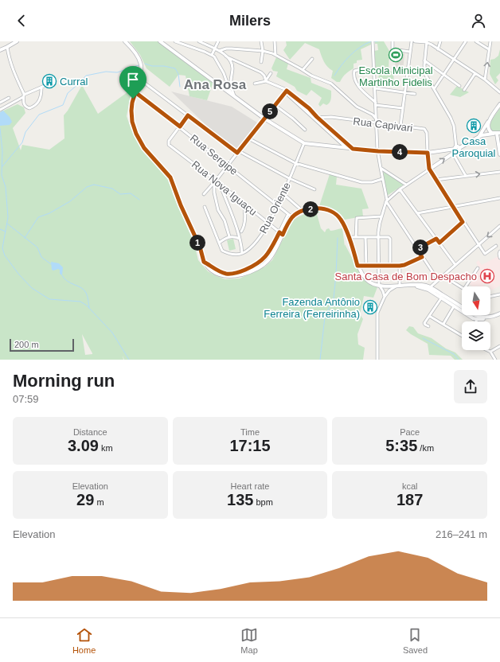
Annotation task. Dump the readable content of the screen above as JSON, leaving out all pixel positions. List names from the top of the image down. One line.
{"streets":{"street":["Rua Capivari","Rua Sergipe","Rua Nova Iguaçu","Rua Oriente"]},"crossings":[["Rua Sergipe","Rua Nova Iguaçu"],["Rua Sergipe","Rua Oriente"],["Rua Nova Iguaçu","Rua Oriente"]],"districts":["Ana Rosa"],"places":{"sports":["Escola Minicipal Martinho Fidelis"],"building":["Curral","Casa Paroquial","Fazenda Antônio Ferreira (Ferreirinha)"],"hospital":["Santa Casa de Bom Despacho"]},"scale_bar":"200 m","north":"bottom","page":{"header":"Milers","pins":["5","4","2","1","3"],"scale":"200 m","heading":["Morning run","07:59"],"stats":[["Distance","3.09 km"],["Time","17:15"],["Pace","5:35 /km"],["Elevation","29 m"],["Heart rate","135 bpm"],["kcal","187"]],"chart":["Elevation","216–241 m"],"tabs":["Home","Map","Saved"]}}
